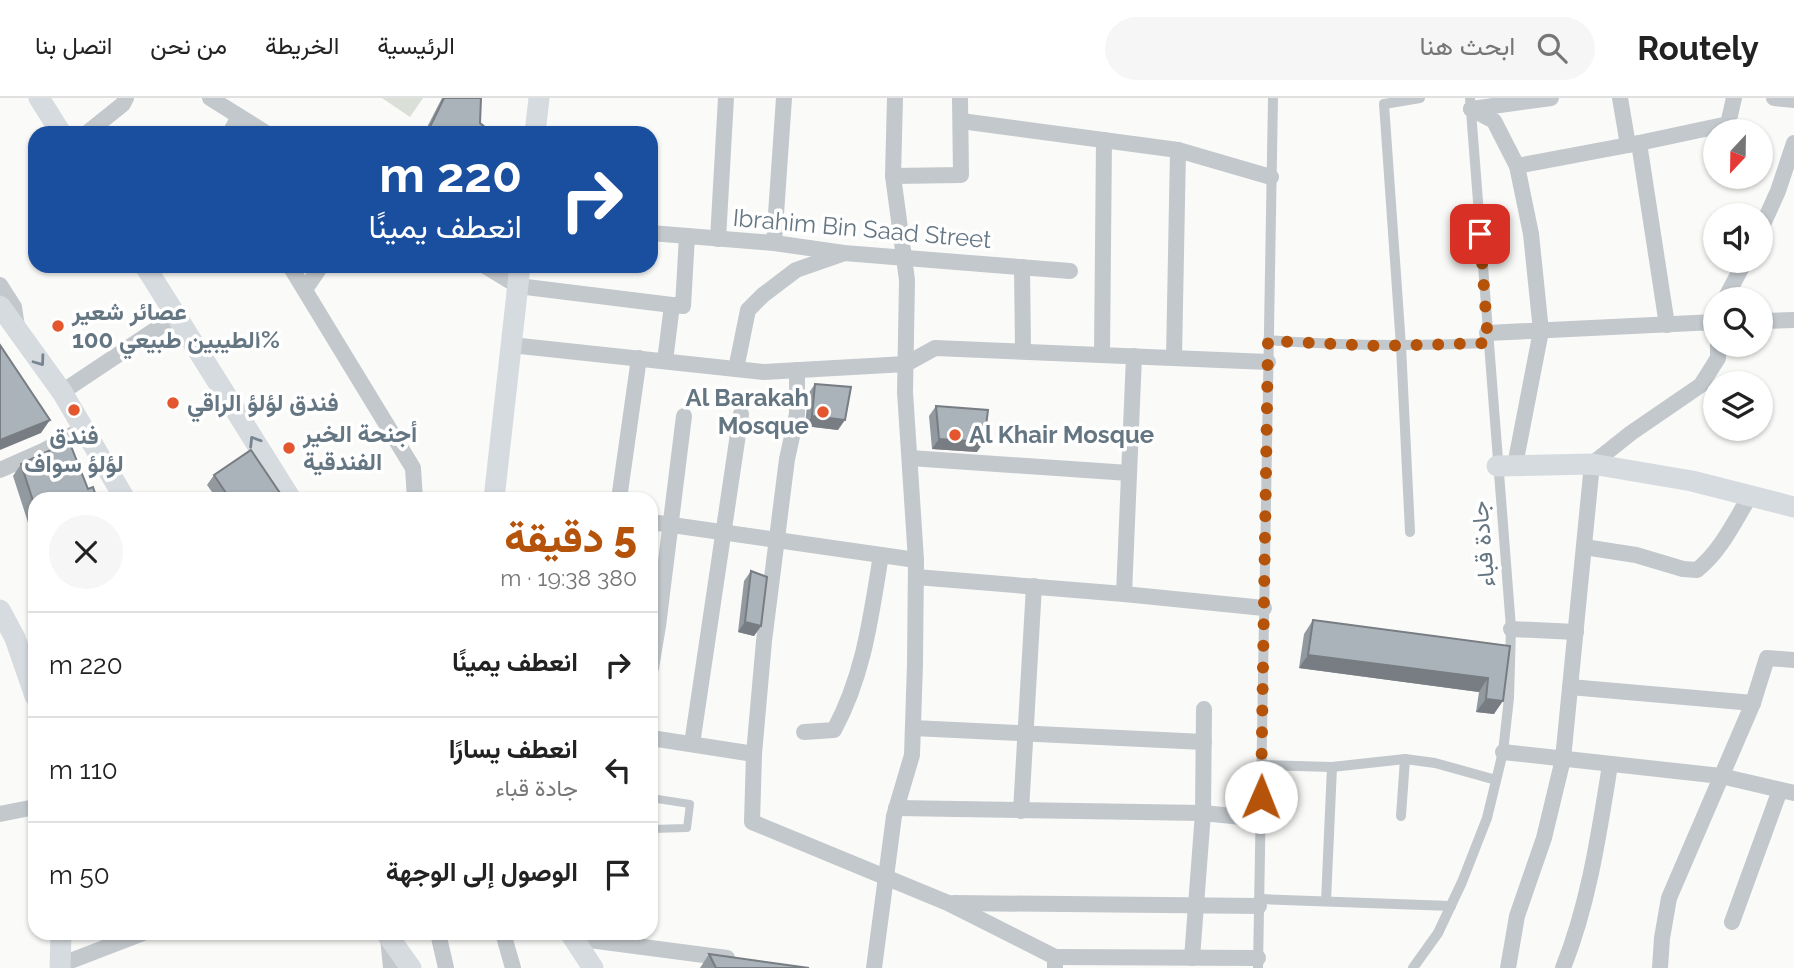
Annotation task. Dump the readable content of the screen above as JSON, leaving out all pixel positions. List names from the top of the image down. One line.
{"streets":{"street":["Ibrahim Bin Saad Street","جادة قباء"]},"places":["عصائر شعير الطيبين طبيعي 100%","فندق لؤلؤ الراقي","فندق لؤلؤ سواف","Al Barakah Mosque","Al Khair Mosque","أجنحة الخير الفندقية"],"north":"bottom","page":{"header":"Routely","search":"ابحث هنا","nav":["الرئيسية","الخريطة","من نحن","اتصل بنا"],"turn":["220 m","انعطف يمينًا"],"heading":["5 دقيقة","380 m · 19:38"],"list":[{"name":"انعطف يمينًا","value":"220 m"},{"name":"انعطف يسارًا","note":"جادة قباء","value":"110 m"},{"name":"الوصول إلى الوجهة","value":"50 m"}]}}
